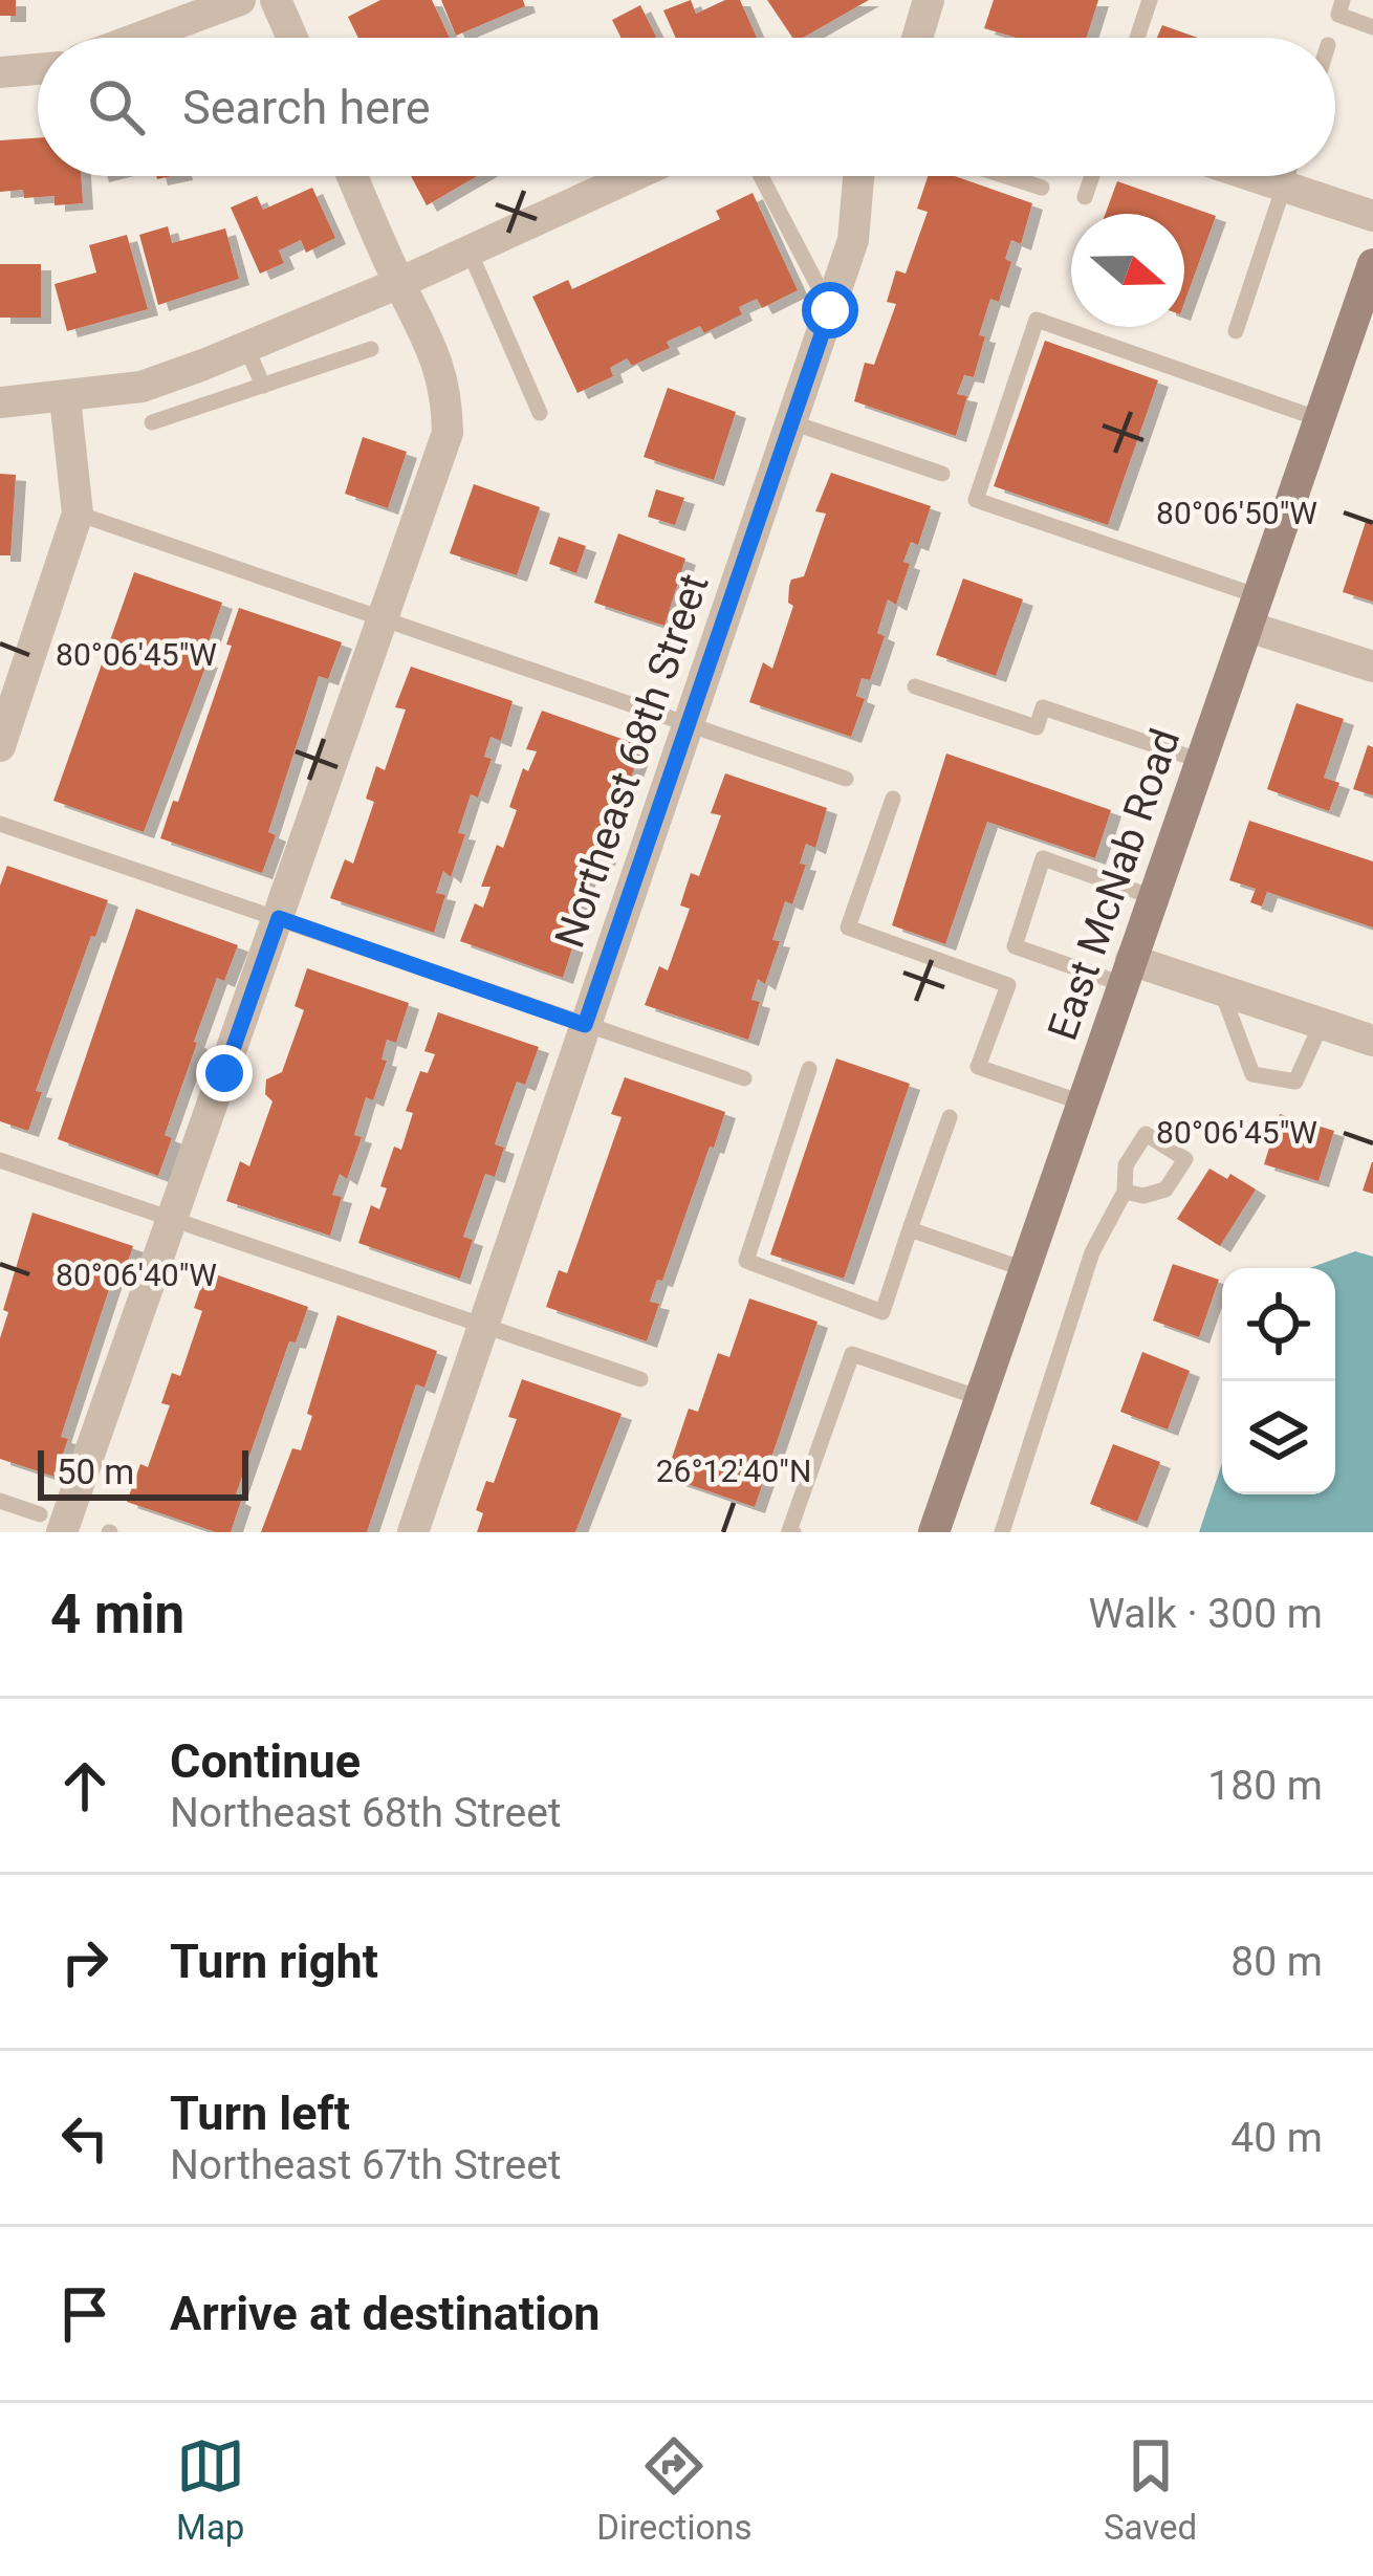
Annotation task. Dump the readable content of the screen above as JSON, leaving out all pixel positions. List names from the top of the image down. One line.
{"streets":{"street":["Northeast 68th Street","East McNab Road"]},"scale_bar":"50 m","north":"right","page":{"search":"Search here","scale":"50 m","heading":["4 min","Walk · 300 m"],"list":[["Continue","Northeast 68th Street","180 m"],["Turn right","80 m"],["Turn left","Northeast 67th Street","40 m"],"Arrive at destination"],"nav":["Map","Directions","Saved"]},"coordinates":["80°06'50\"W","80°06'45\"W","80°06'40\"W","26°12'40\"N"]}
